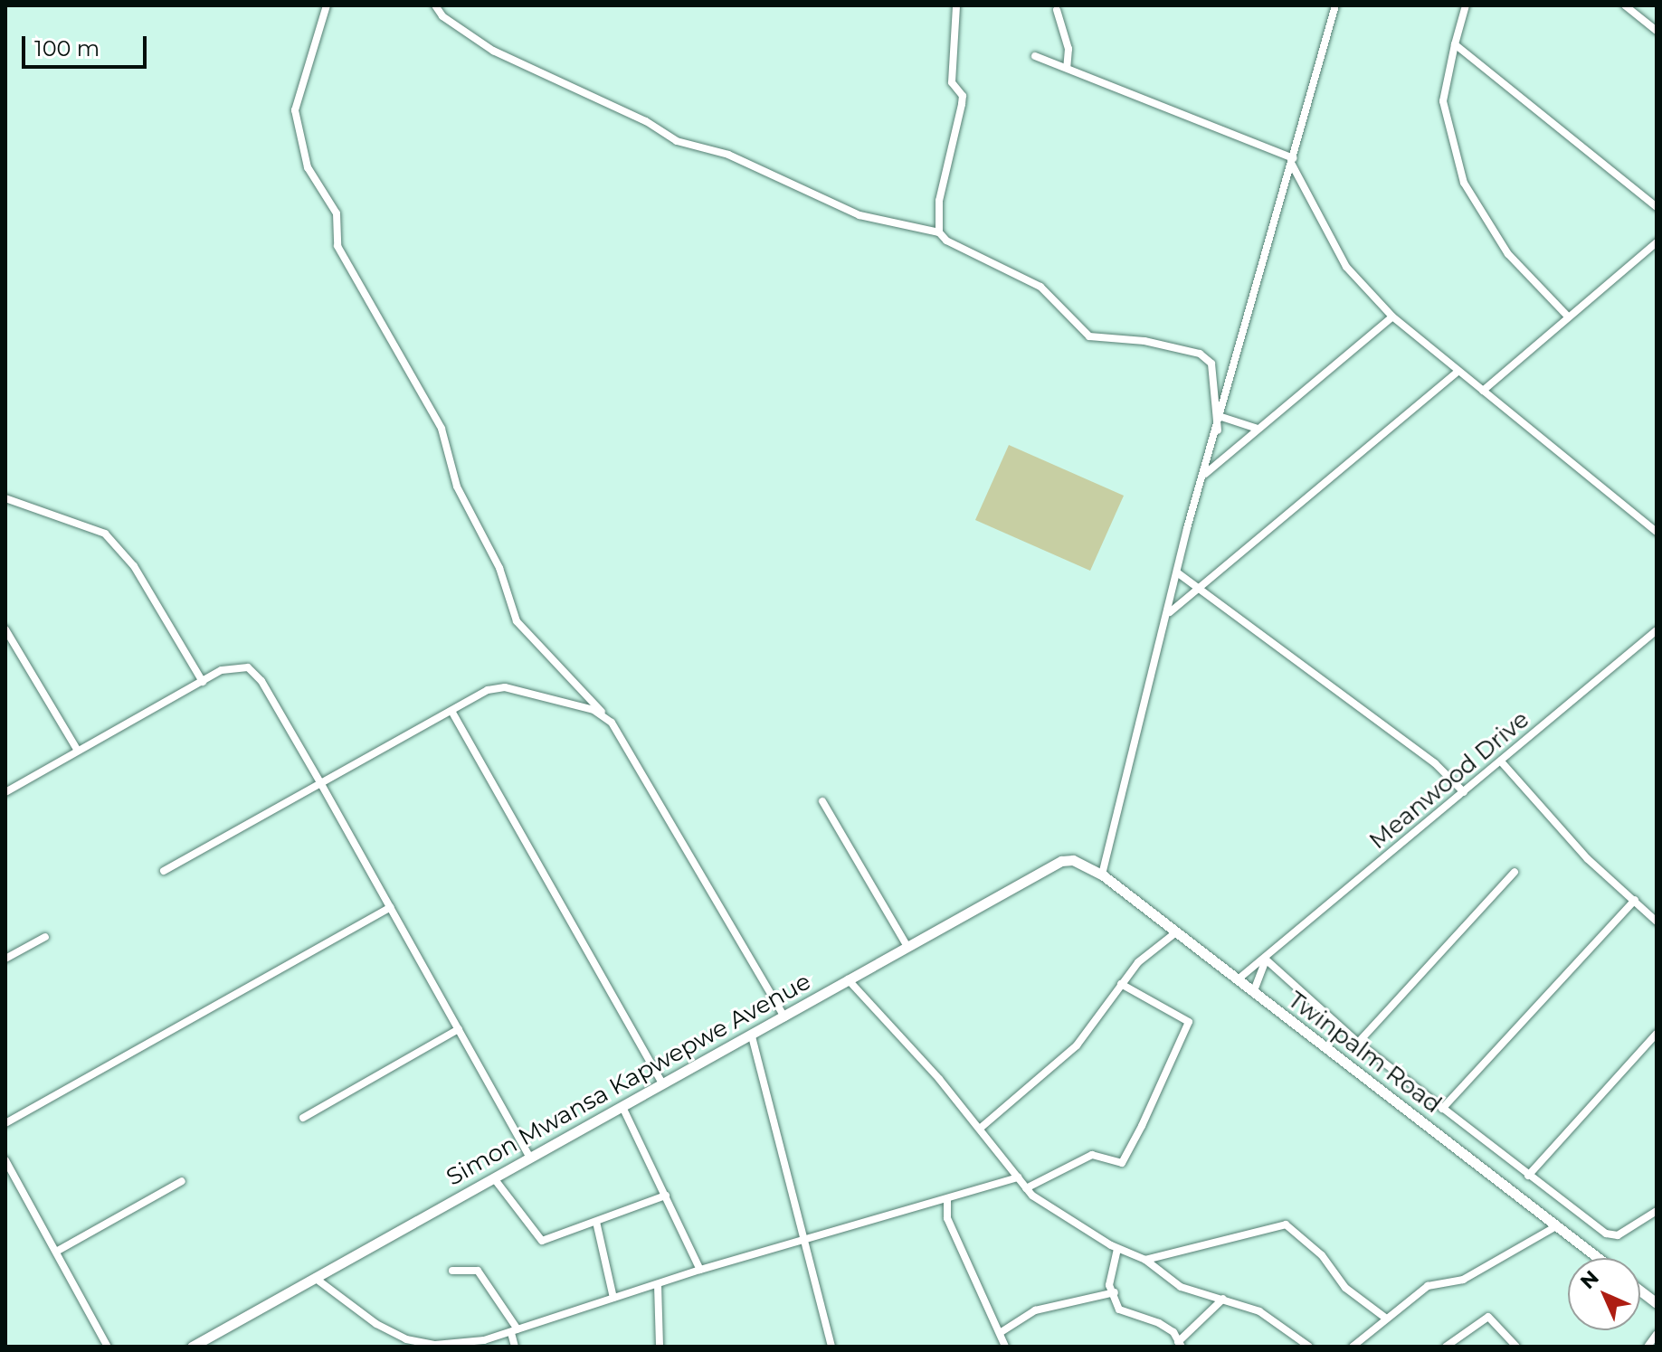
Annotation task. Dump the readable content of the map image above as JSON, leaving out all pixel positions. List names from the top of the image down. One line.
{"streets":{"main road":["Twinpalm Road","Simon Mwansa Kapwepwe Avenue"],"street":["Meanwood Drive"]},"crossings":[["Meanwood Drive","Twinpalm Road"],["Twinpalm Road","Simon Mwansa Kapwepwe Avenue"]],"scale_bar":"100 m","north":"top left"}
